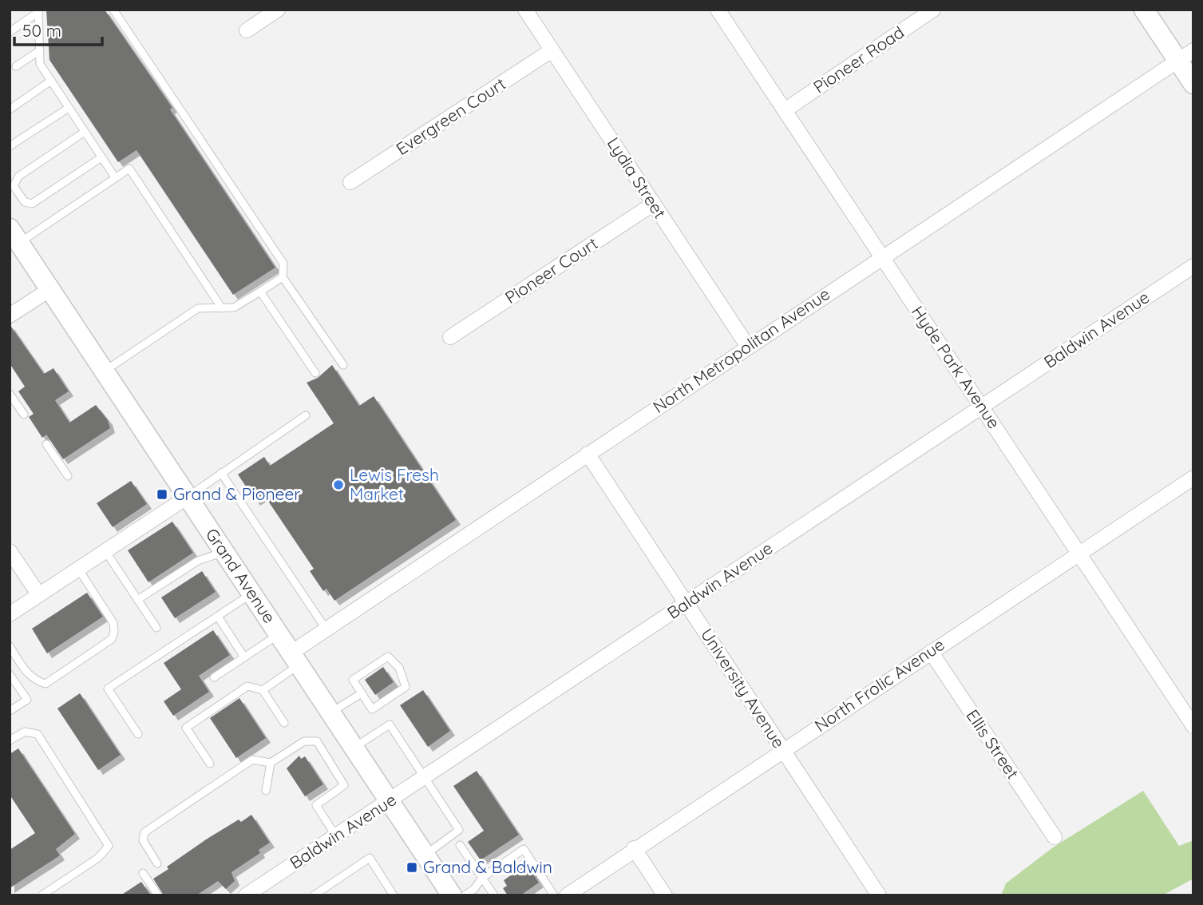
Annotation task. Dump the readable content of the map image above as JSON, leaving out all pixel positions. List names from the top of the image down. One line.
{"streets":{"main road":["Grand Avenue"],"street":["Pioneer Road","Evergreen Court","Lydia Street","Pioneer Court","Baldwin Avenue","North Metropolitan Avenue","Hyde Park Avenue","North Frolic Avenue","University Avenue","Ellis Street"]},"crossings":[["Pioneer Road","Hyde Park Avenue"],["Evergreen Court","Lydia Street"],["Lydia Street","Pioneer Court"],["Lydia Street","North Metropolitan Avenue"],["Baldwin Avenue","Hyde Park Avenue"],["Baldwin Avenue","Grand Avenue"],["Baldwin Avenue","University Avenue"],["North Metropolitan Avenue","Hyde Park Avenue"],["North Metropolitan Avenue","Grand Avenue"],["North Metropolitan Avenue","University Avenue"],["Hyde Park Avenue","North Frolic Avenue"],["North Frolic Avenue","University Avenue"],["North Frolic Avenue","Ellis Street"]],"places":{"other":["Lewis Fresh Market"],"transit":["Grand & Pioneer","Grand & Baldwin"]},"scale_bar":"50 m"}
